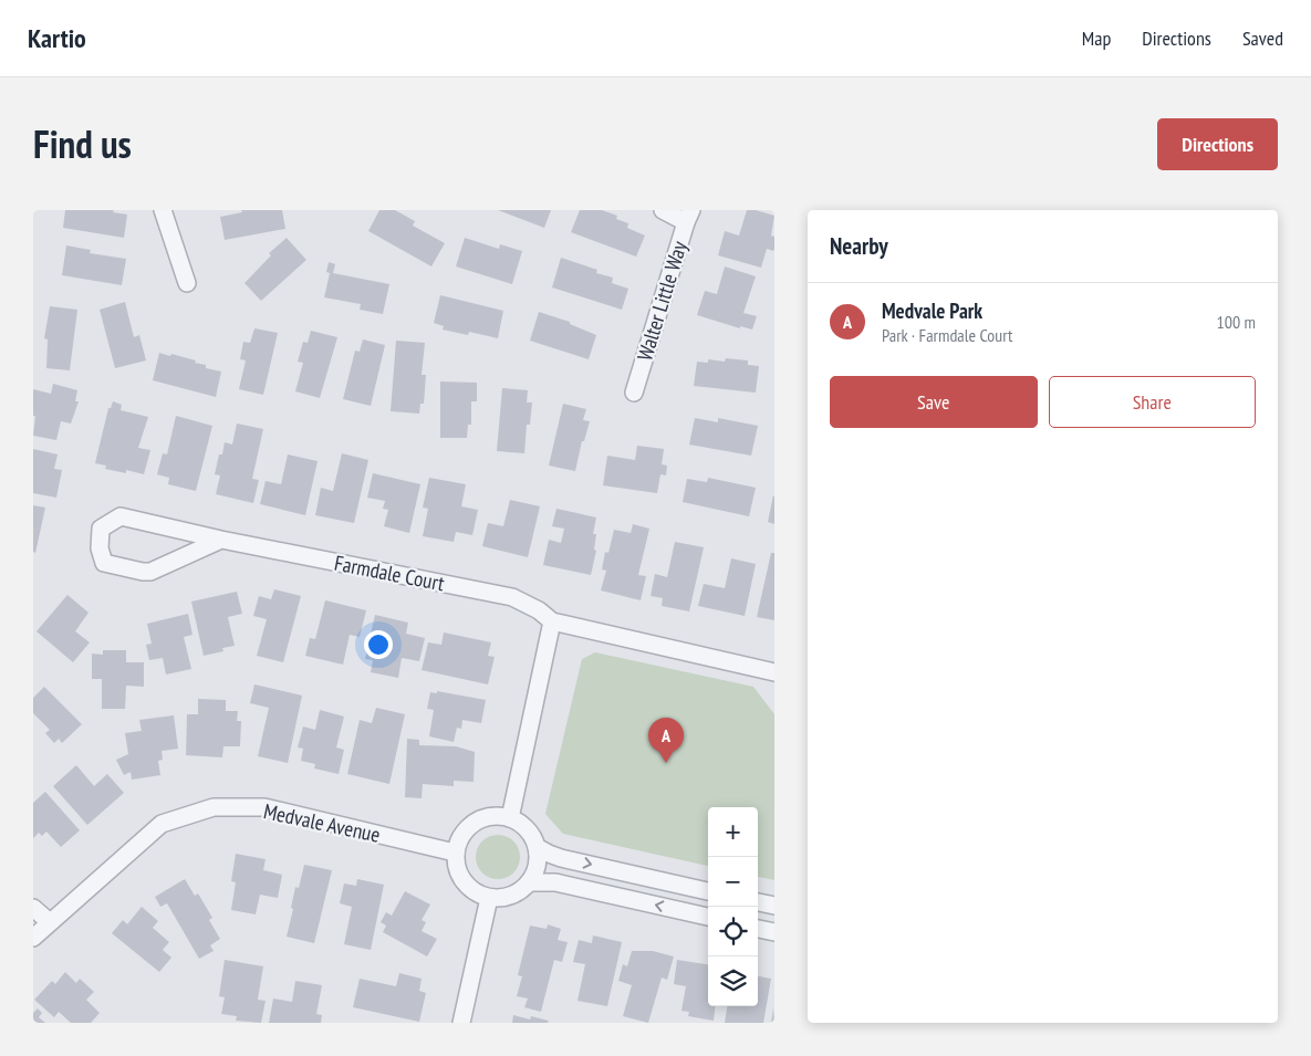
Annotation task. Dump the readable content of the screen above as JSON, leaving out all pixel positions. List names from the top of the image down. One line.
{"streets":{"street":["Walter Little Way","Farmdale Court","Medvale Avenue"]},"page":{"header":"Kartio","nav":["Map","Directions","Saved"],"title":"Find us","buttons":["Directions",["Save","Share"]],"heading":"Nearby","list":[{"mark":"A","name":"Medvale Park","note":"Park · Farmdale Court","value":"100 m"}],"pins":"A","map_buttons":["+","−"]}}
